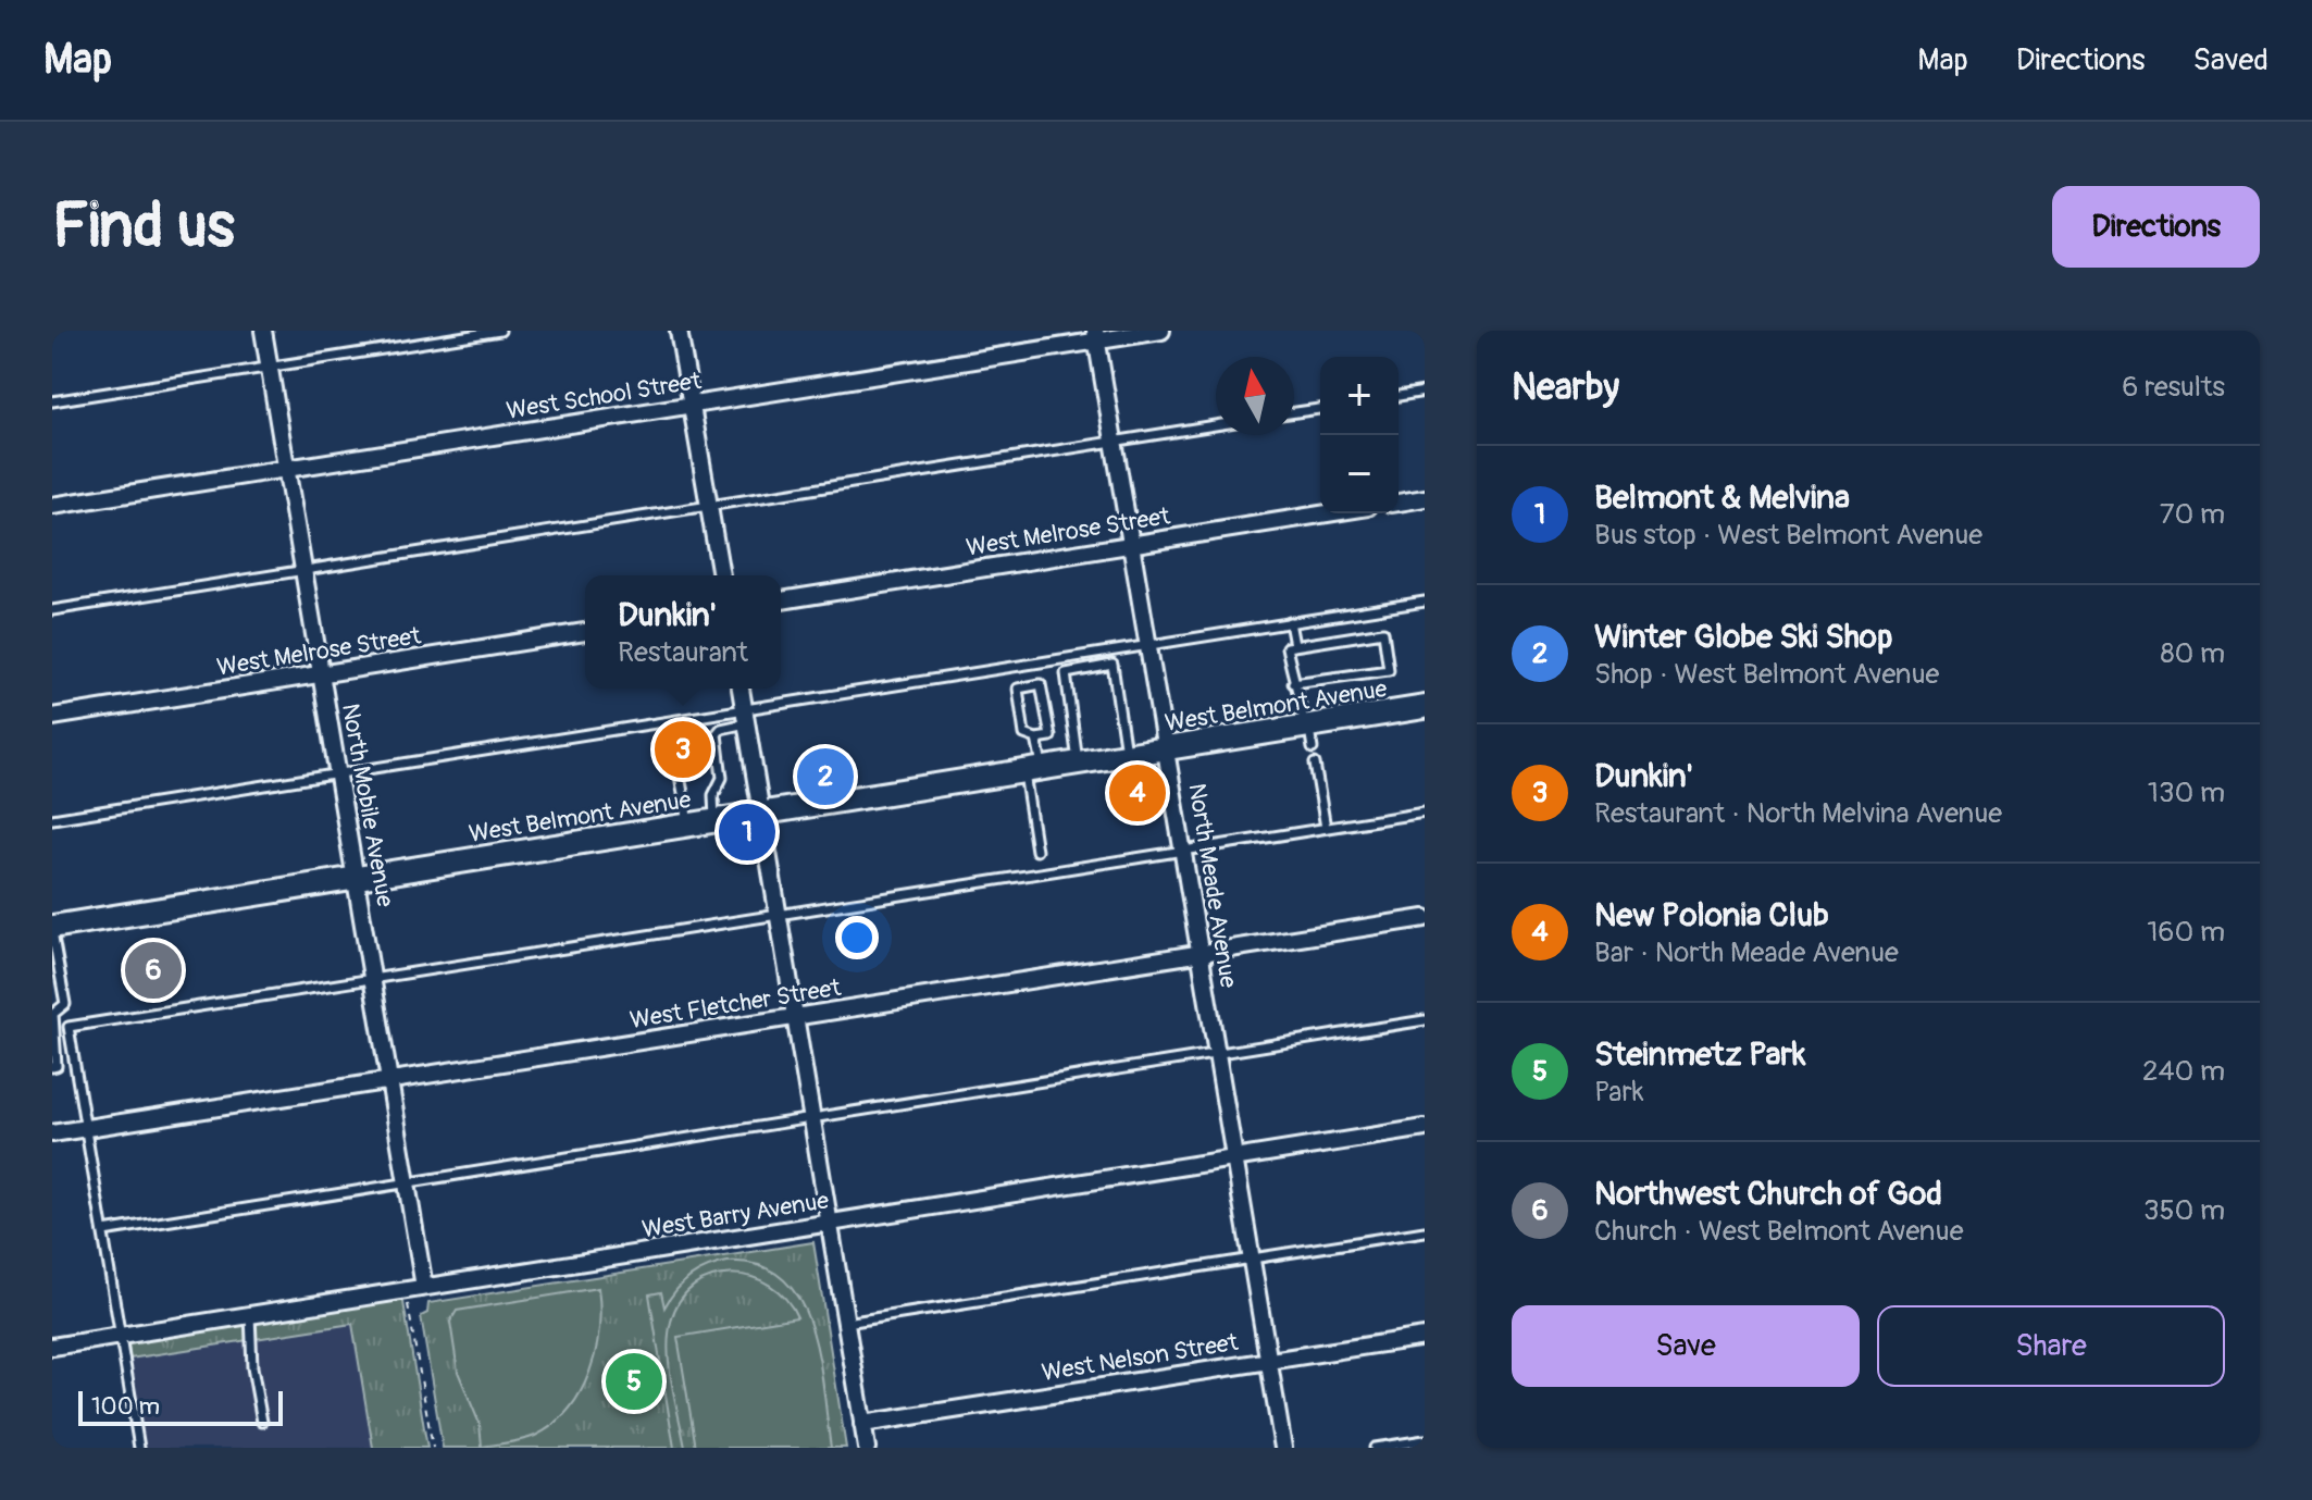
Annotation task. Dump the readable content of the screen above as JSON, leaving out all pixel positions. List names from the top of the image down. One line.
{"streets":{"main road":["West Belmont Avenue"],"street":["West School Street","West Melrose Street","North Mobile Avenue","North Meade Avenue","West Fletcher Street","West Barry Avenue","West Nelson Street"]},"crossings":[["West School Street","North Mobile Avenue"],["West School Street","North Meade Avenue"],["West Melrose Street","North Mobile Avenue"],["West Melrose Street","North Meade Avenue"],["West Belmont Avenue","North Mobile Avenue"],["West Belmont Avenue","North Meade Avenue"],["North Mobile Avenue","West Fletcher Street"],["North Mobile Avenue","West Barry Avenue"],["North Meade Avenue","West Fletcher Street"],["North Meade Avenue","West Barry Avenue"],["North Meade Avenue","West Nelson Street"]],"scale_bar":"100 m","north":"top","page":{"header":"Map","nav":["Map","Directions","Saved"],"buttons":["Directions",["Save","Share"]],"title":"Find us","heading":["Nearby","6 results"],"map_buttons":["+","−"],"list":[{"mark":"1","name":"Belmont & Melvina","note":"Bus stop · West Belmont Avenue","value":"70 m"},{"mark":"2","name":"Winter Globe Ski Shop","note":"Shop · West Belmont Avenue","value":"80 m"},{"mark":"3","name":"Dunkin'","note":"Restaurant · North Melvina Avenue","value":"130 m"},{"mark":"4","name":"New Polonia Club","note":"Bar · North Meade Avenue","value":"160 m"},{"mark":"5","name":"Steinmetz Park","note":"Park","value":"240 m"},{"mark":"6","name":"Northwest Church of God","note":"Church · West Belmont Avenue","value":"350 m"}],"popup":["Dunkin'","Restaurant"],"pins":["3","2","4","1","6","5"],"scale":"100 m"}}
